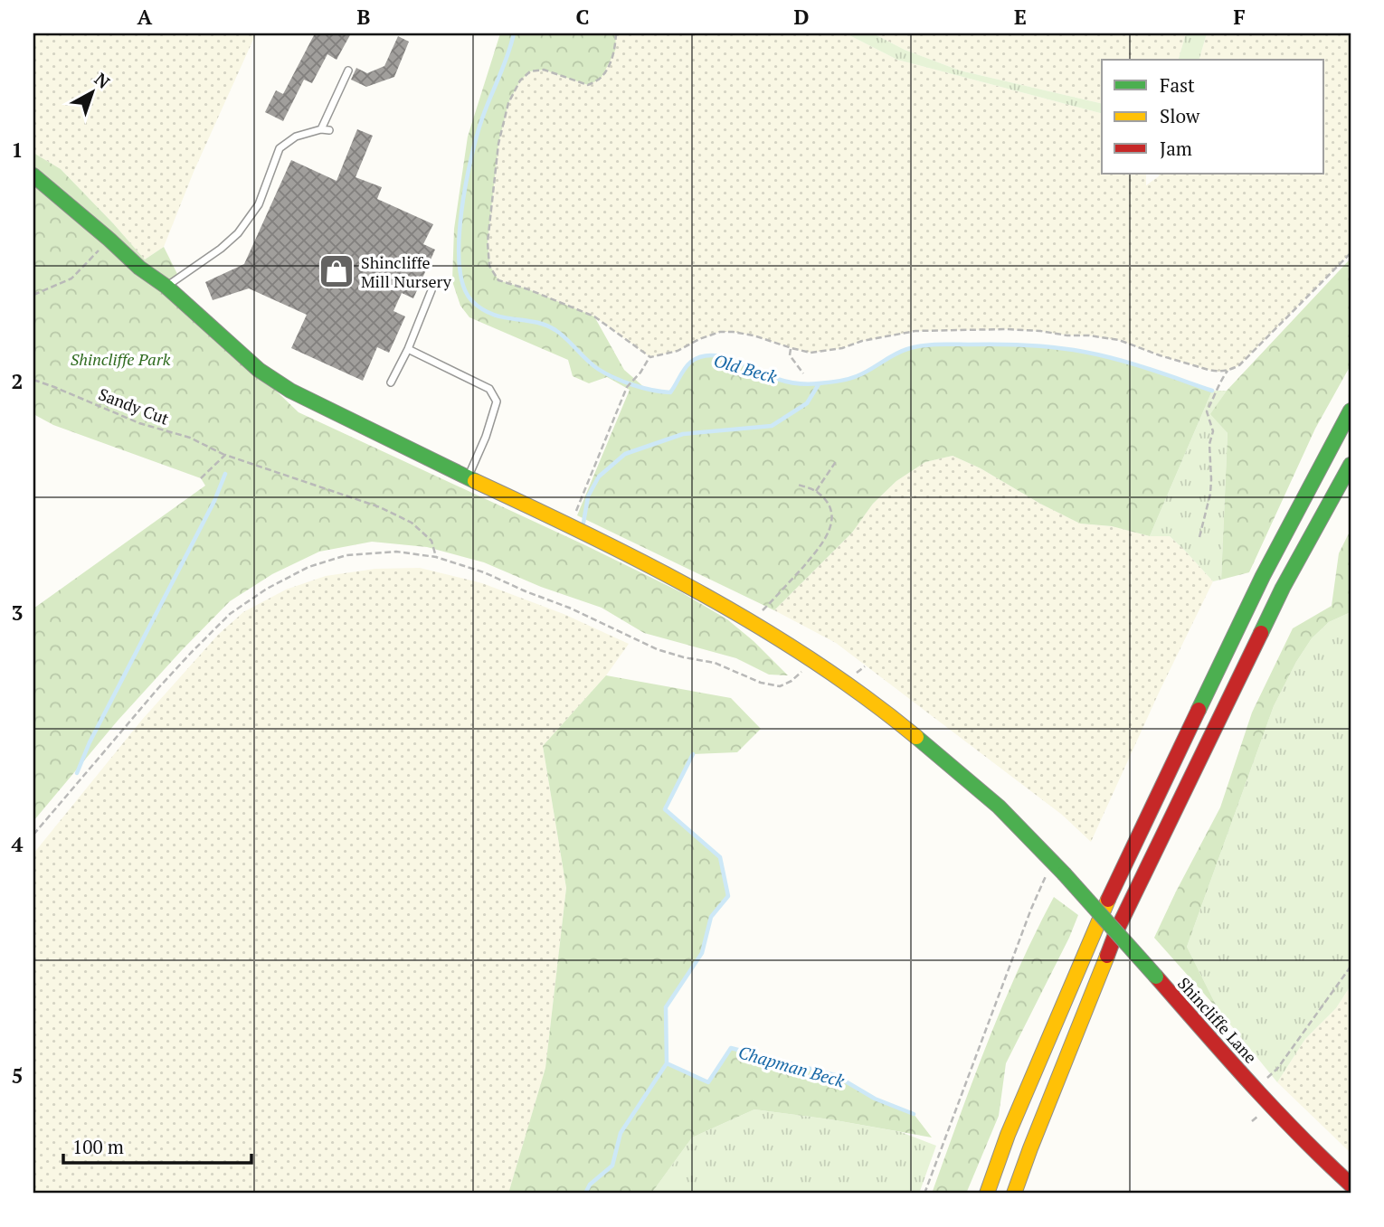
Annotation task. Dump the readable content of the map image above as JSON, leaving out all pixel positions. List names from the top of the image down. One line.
{"streets":{"main road":["Shincliffe Lane"],"path":["Sandy Cut"]},"water":["Old Beck","Chapman Beck"],"parks":["Shincliffe Park"],"places":{"shop":["Shincliffe Mill Nursery"]},"legend":["Fast","Slow","Jam"],"scale_bar":"100 m","north":"top right","grid":{"columns":["A","B","C","D","E","F"],"rows":["1","2","3","4","5"]}}
